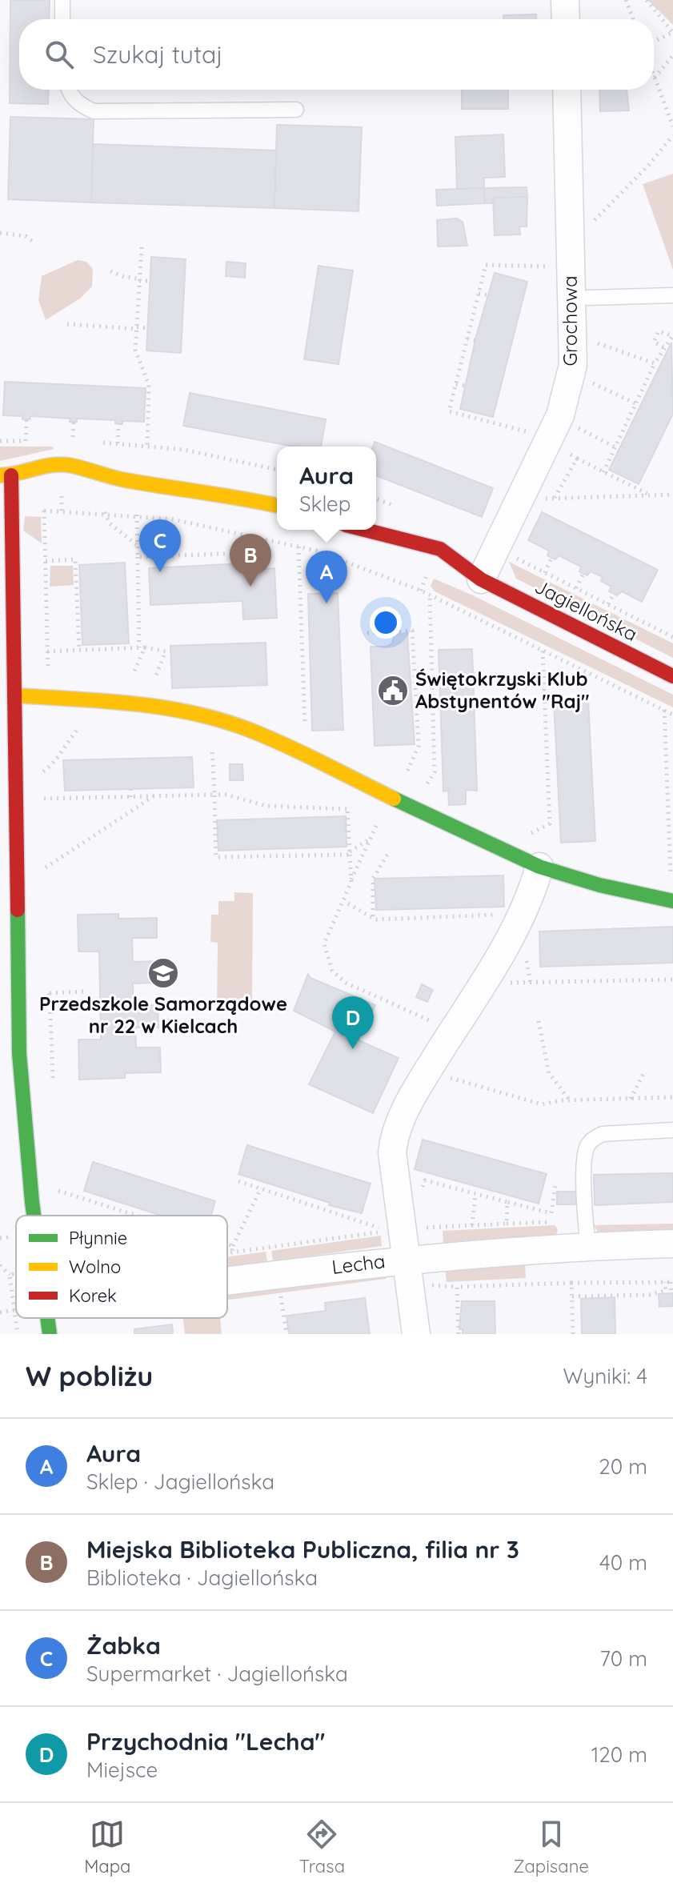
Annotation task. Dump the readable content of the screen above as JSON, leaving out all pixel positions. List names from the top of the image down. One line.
{"streets":{"street":["Grochowa","Jagiellońska","Lecha"]},"crossings":[["Grochowa","Jagiellońska"]],"places":{"public building":["Świętokrzyski Klub Abstynentów \"Raj\""],"school or university":["Przedszkole Samorządowe nr 22 w Kielcach"]},"legend":["Płynnie","Wolno","Korek"],"page":{"search":"Szukaj tutaj","popup":["Aura","Sklep"],"pins":["C","B","A","D"],"heading":["W pobliżu","Wyniki: 4"],"list":[{"mark":"A","name":"Aura","note":"Sklep · Jagiellońska","value":"20 m"},{"mark":"B","name":"Miejska Biblioteka Publiczna, filia nr 3","note":"Biblioteka · Jagiellońska","value":"40 m"},{"mark":"C","name":"Żabka","note":"Supermarket · Jagiellońska","value":"70 m"},{"mark":"D","name":"Przychodnia \"Lecha\"","note":"Miejsce","value":"120 m"}],"nav":["Mapa","Trasa","Zapisane"]}}
